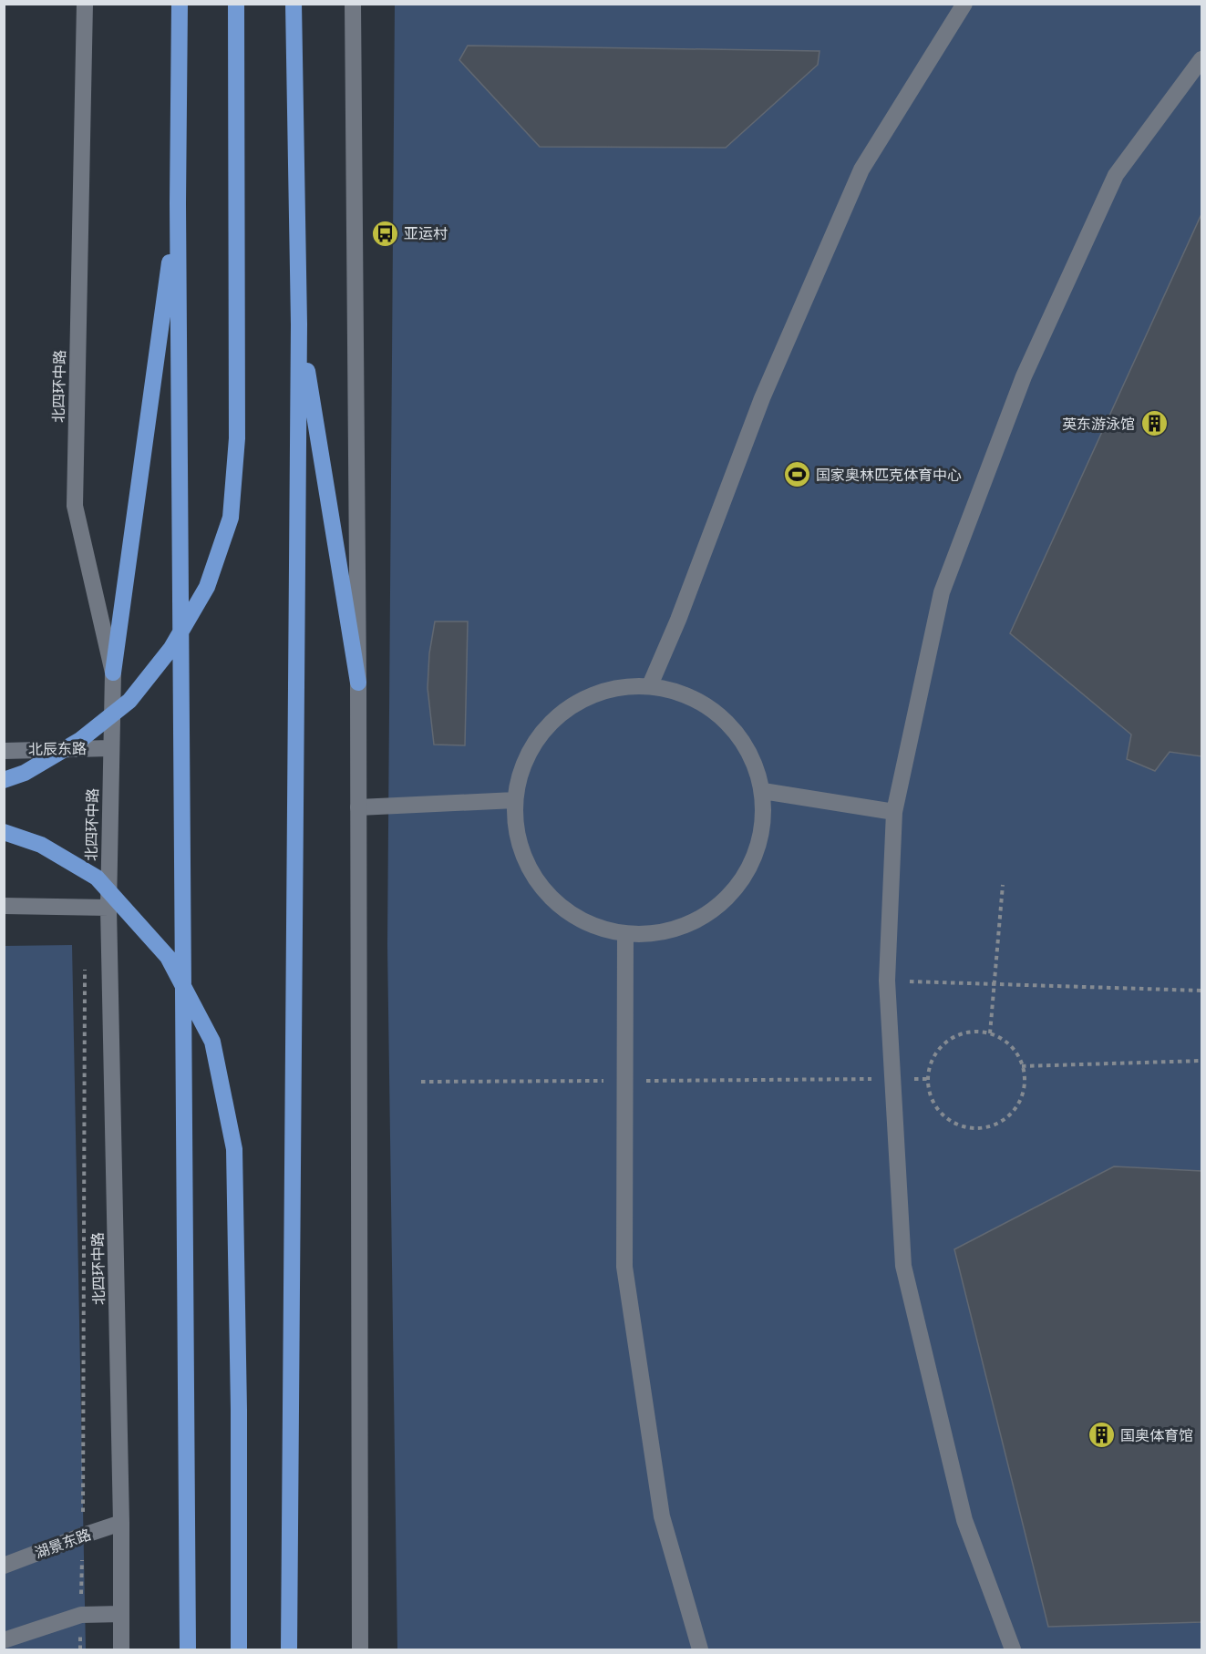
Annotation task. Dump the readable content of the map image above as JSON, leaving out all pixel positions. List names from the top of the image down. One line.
{"streets":{"street":["北四环中路","北辰东路","湖景东路"]},"crossings":[["北四环中路","北辰东路"],["北四环中路","湖景东路"]],"places":{"bus stop":["亚运村"],"building":["英东游泳馆","国奥体育馆"],"sports":["国家奥林匹克体育中心"]}}
